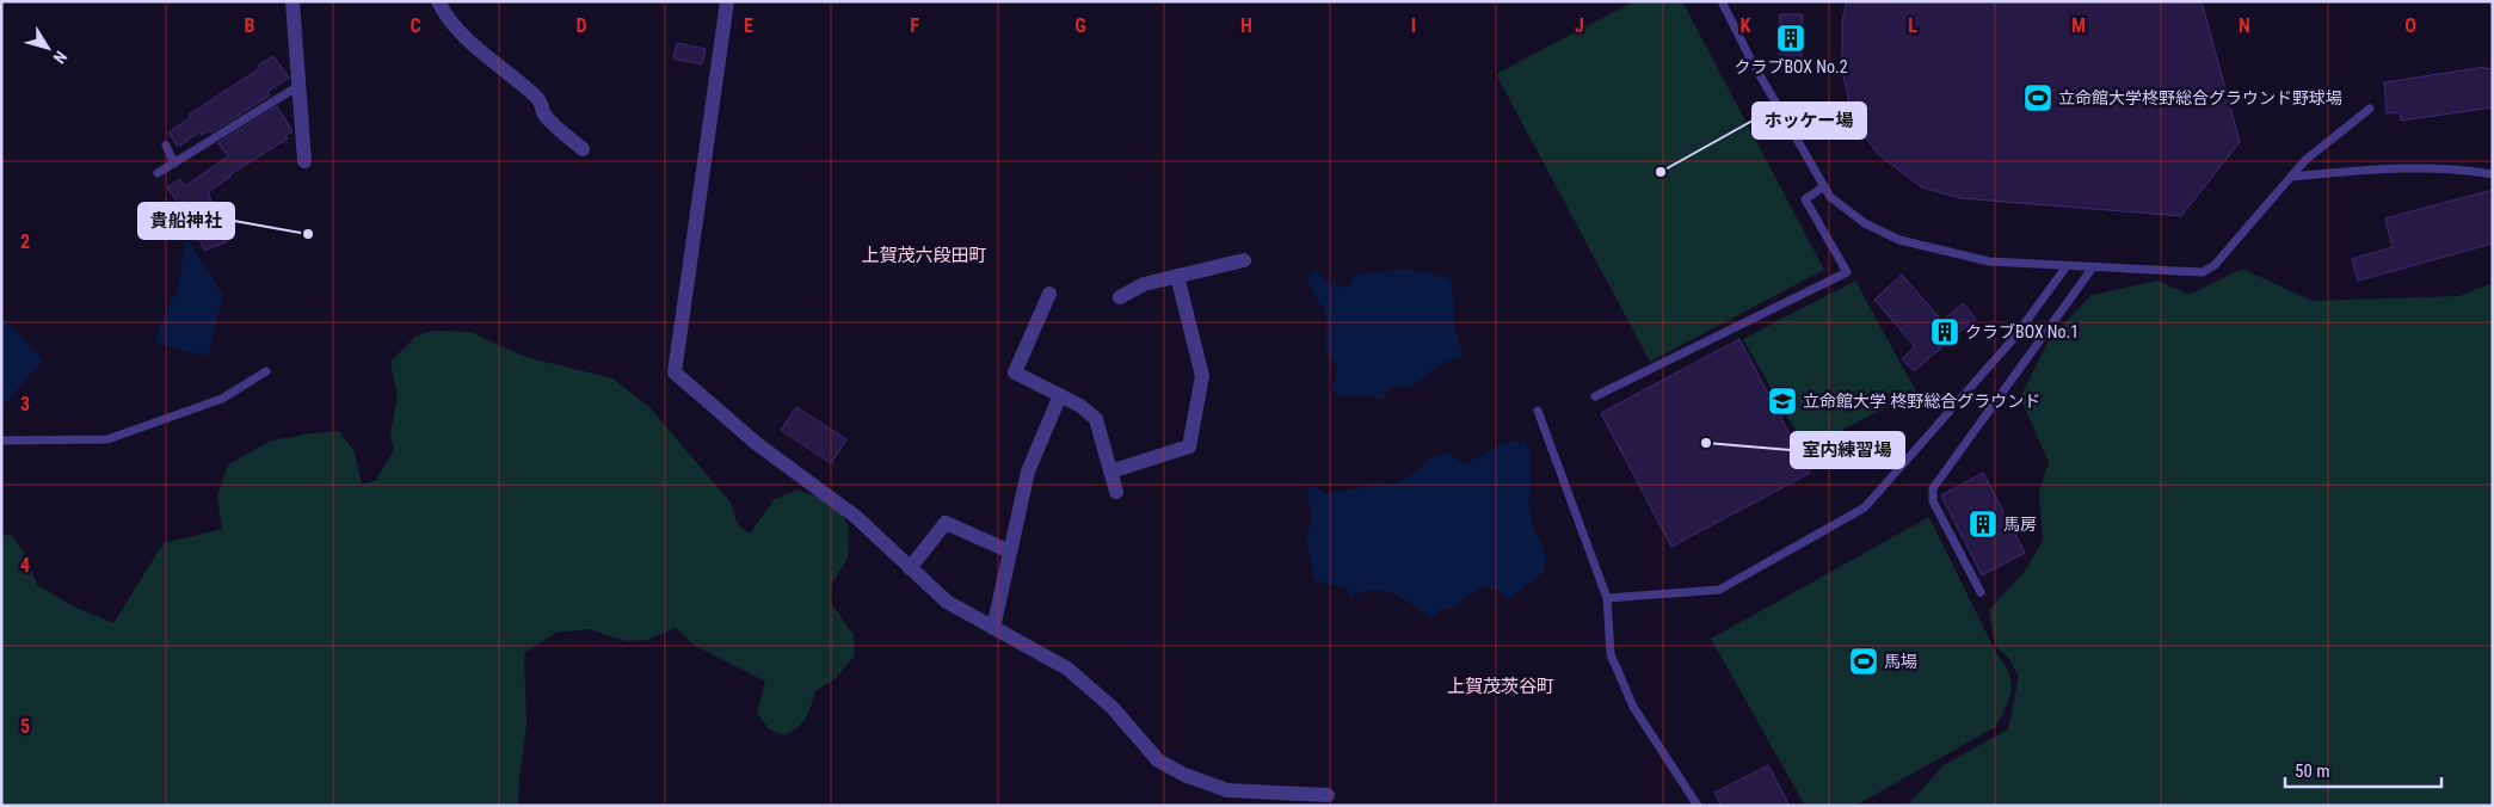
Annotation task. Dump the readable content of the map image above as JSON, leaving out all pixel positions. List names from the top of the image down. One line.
{"districts":["上賀茂六段田町","上賀茂茨谷町"],"places":{"building":["クラブBOX No.2","クラブBOX No.1","馬房"],"sports":["立命館大学柊野総合グラウンド野球場","馬場"],"other":["ホッケー場","貴船神社","室内練習場"],"school or university":["立命館大学 柊野総合グラウンド"]},"scale_bar":"50 m","north":"bottom right","grid":{"columns":["B","C","D","E","F","G","H","I","J","K","L","M","N","O"],"rows":["2","3","4","5"]}}
